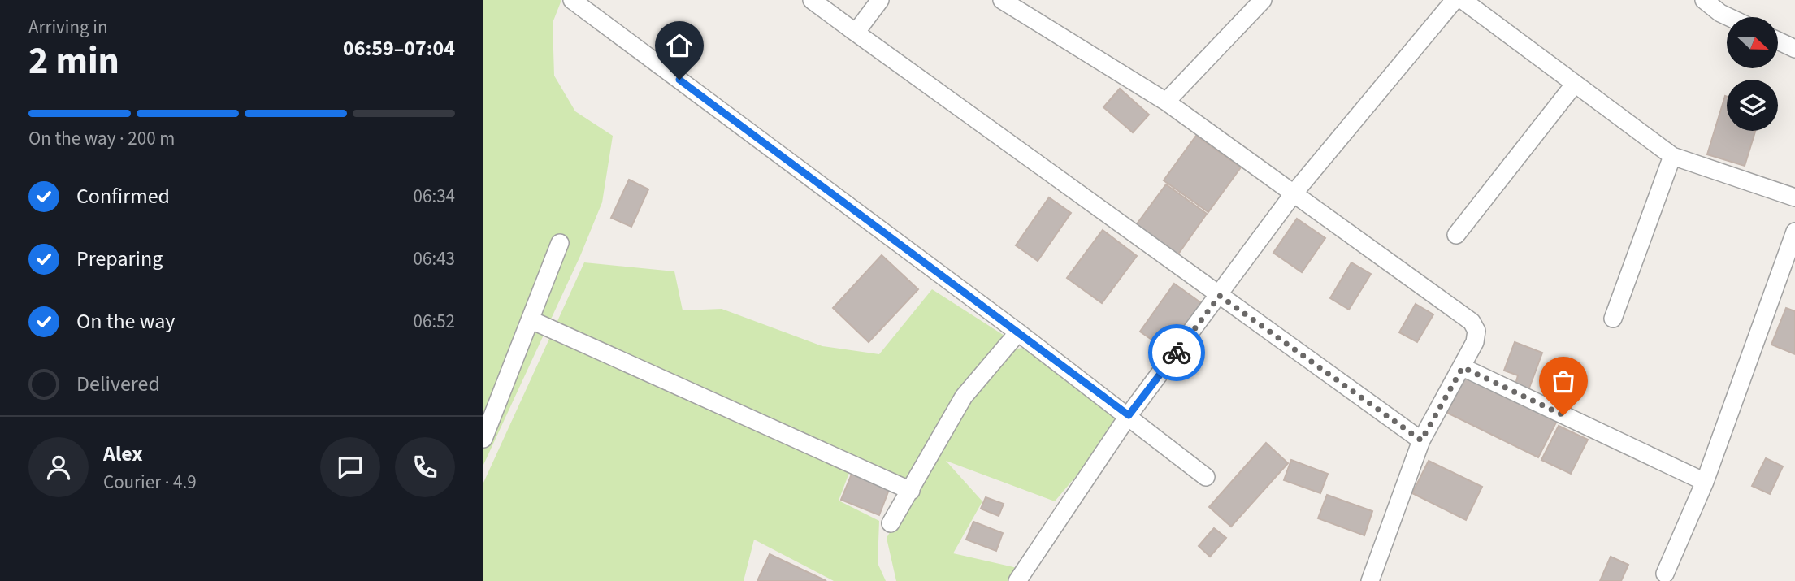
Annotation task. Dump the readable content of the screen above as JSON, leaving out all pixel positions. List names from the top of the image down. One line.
{"north":"right","page":{"heading":["2 min","Arriving in","06:59–07:04"],"panel":["Alex","Courier · 4.9"],"bar":"On the way · 200 m","list":[["Confirmed","06:34"],["Preparing","06:43"],["On the way","06:52"],"Delivered"]}}
